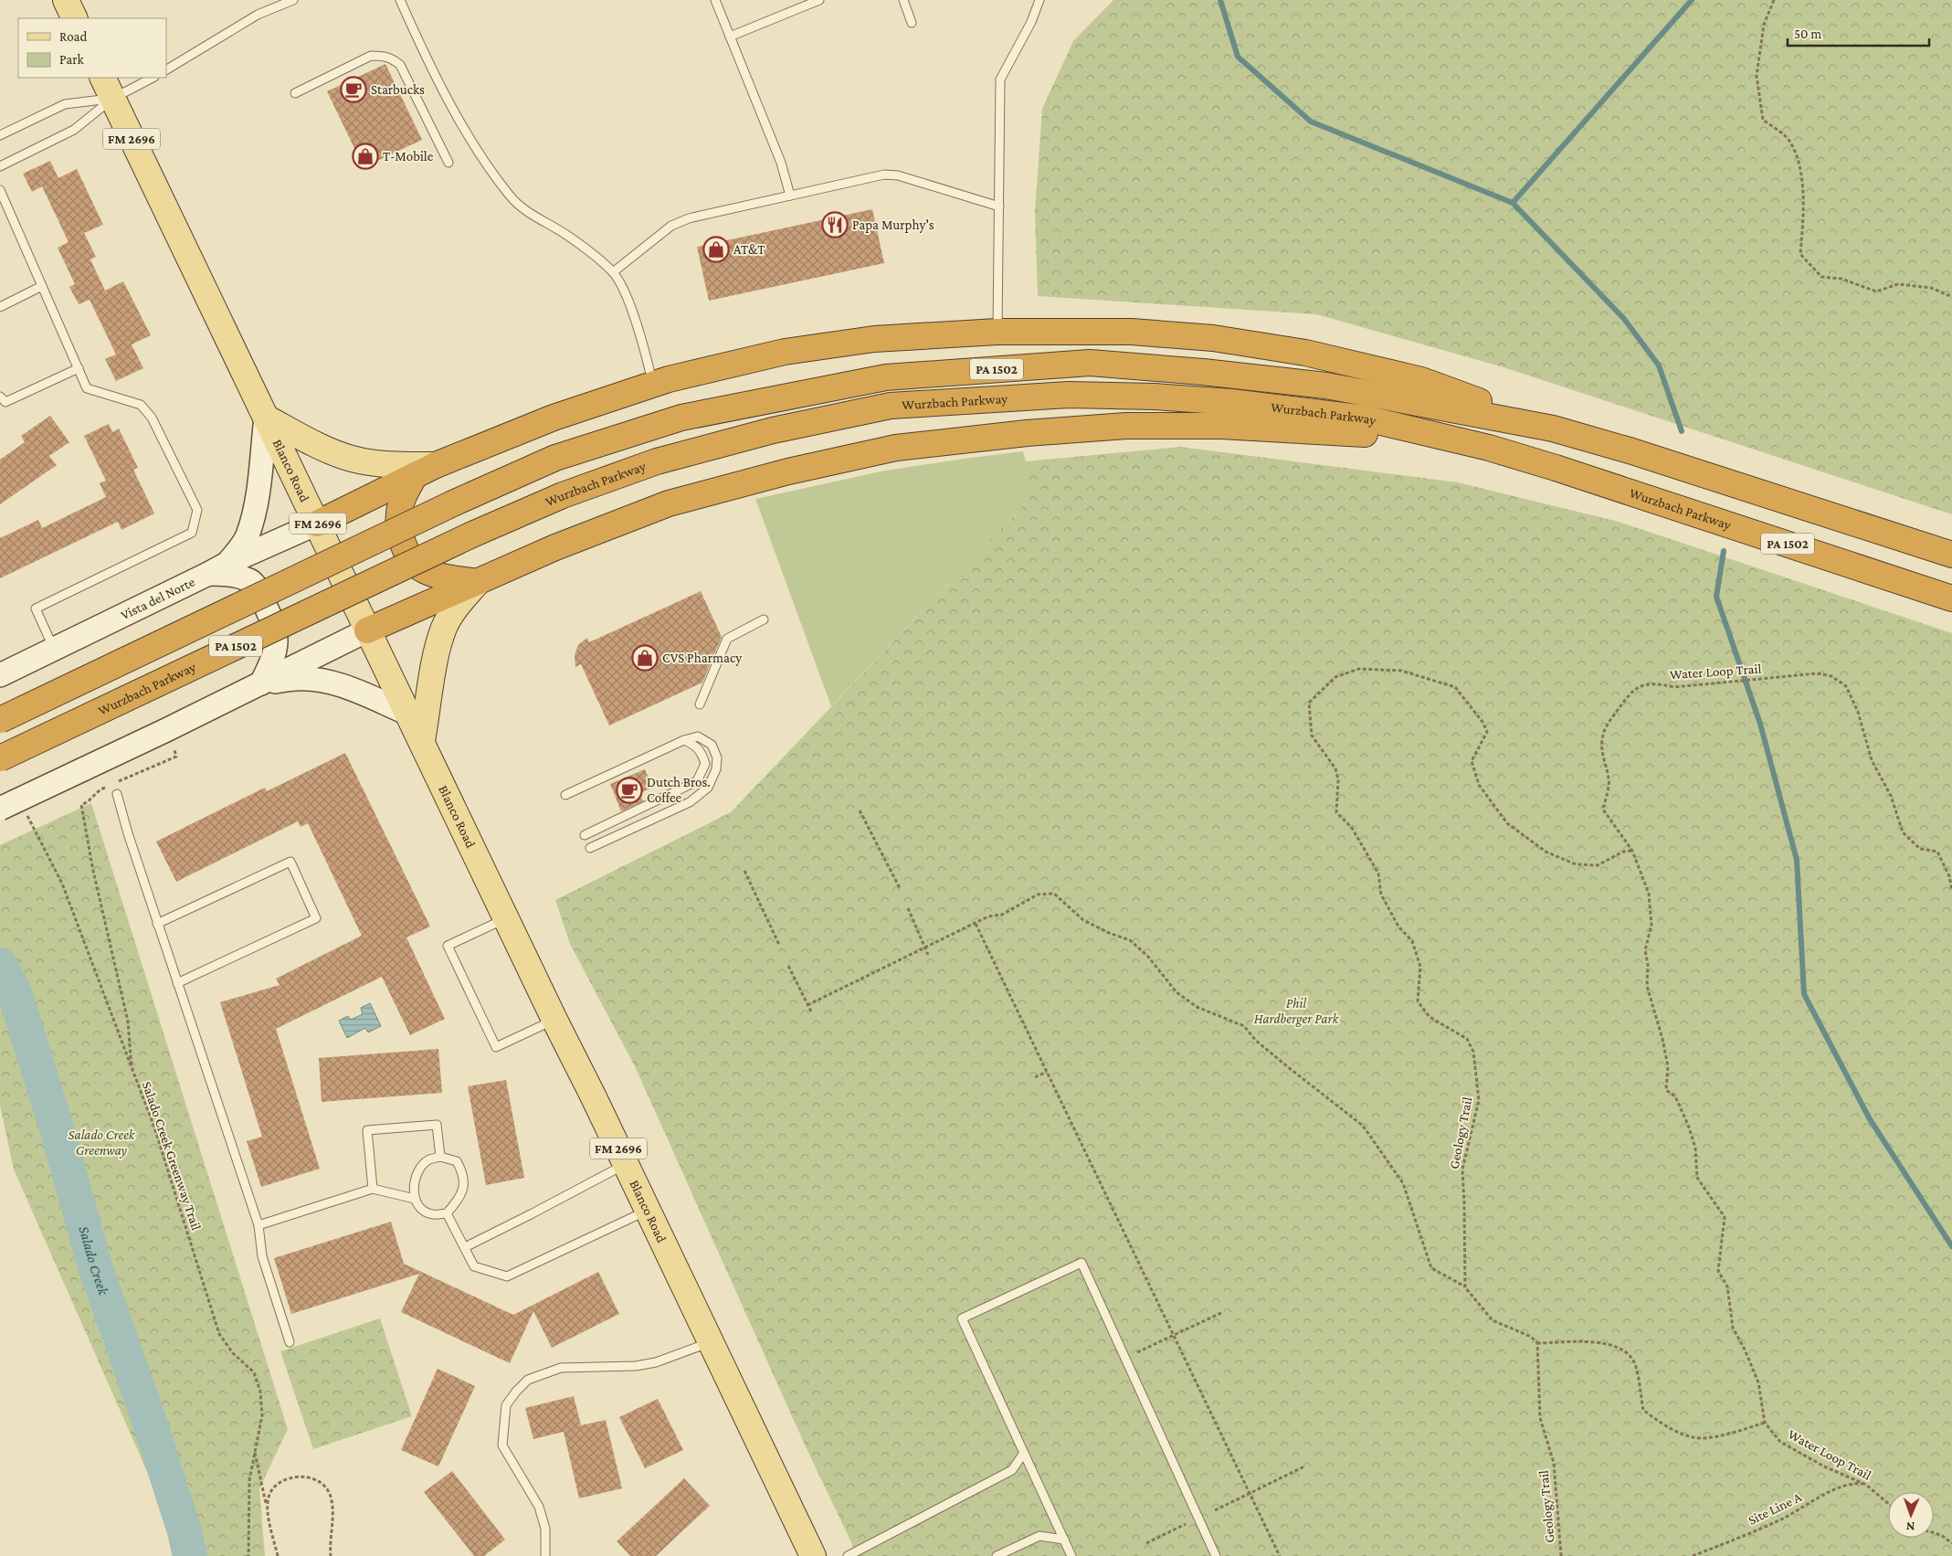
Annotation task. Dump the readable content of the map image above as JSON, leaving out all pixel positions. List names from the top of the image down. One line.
{"streets":{"highway":["PA 1502","Wurzbach Parkway"],"main road":["FM 2696","Blanco Road"],"street":["Vista del Norte"],"path":["Water Loop Trail","Geology Trail","Salado Creek Greenway Trail","Site Line A"]},"crossings":[["Blanco Road","Vista del Norte"],["Water Loop Trail","Geology Trail"],["Water Loop Trail","Site Line A"]],"water":["Salado Creek"],"parks":["Phil Hardberger Park","Salado Creek Greenway"],"places":{"cafe":["Starbucks","Dutch Bros. Coffee"],"shop":["T-Mobile","AT&T","CVS Pharmacy"],"restaurant":["Papa Murphy's"]},"legend":["Road","Park"],"scale_bar":"50 m","north":"bottom"}
